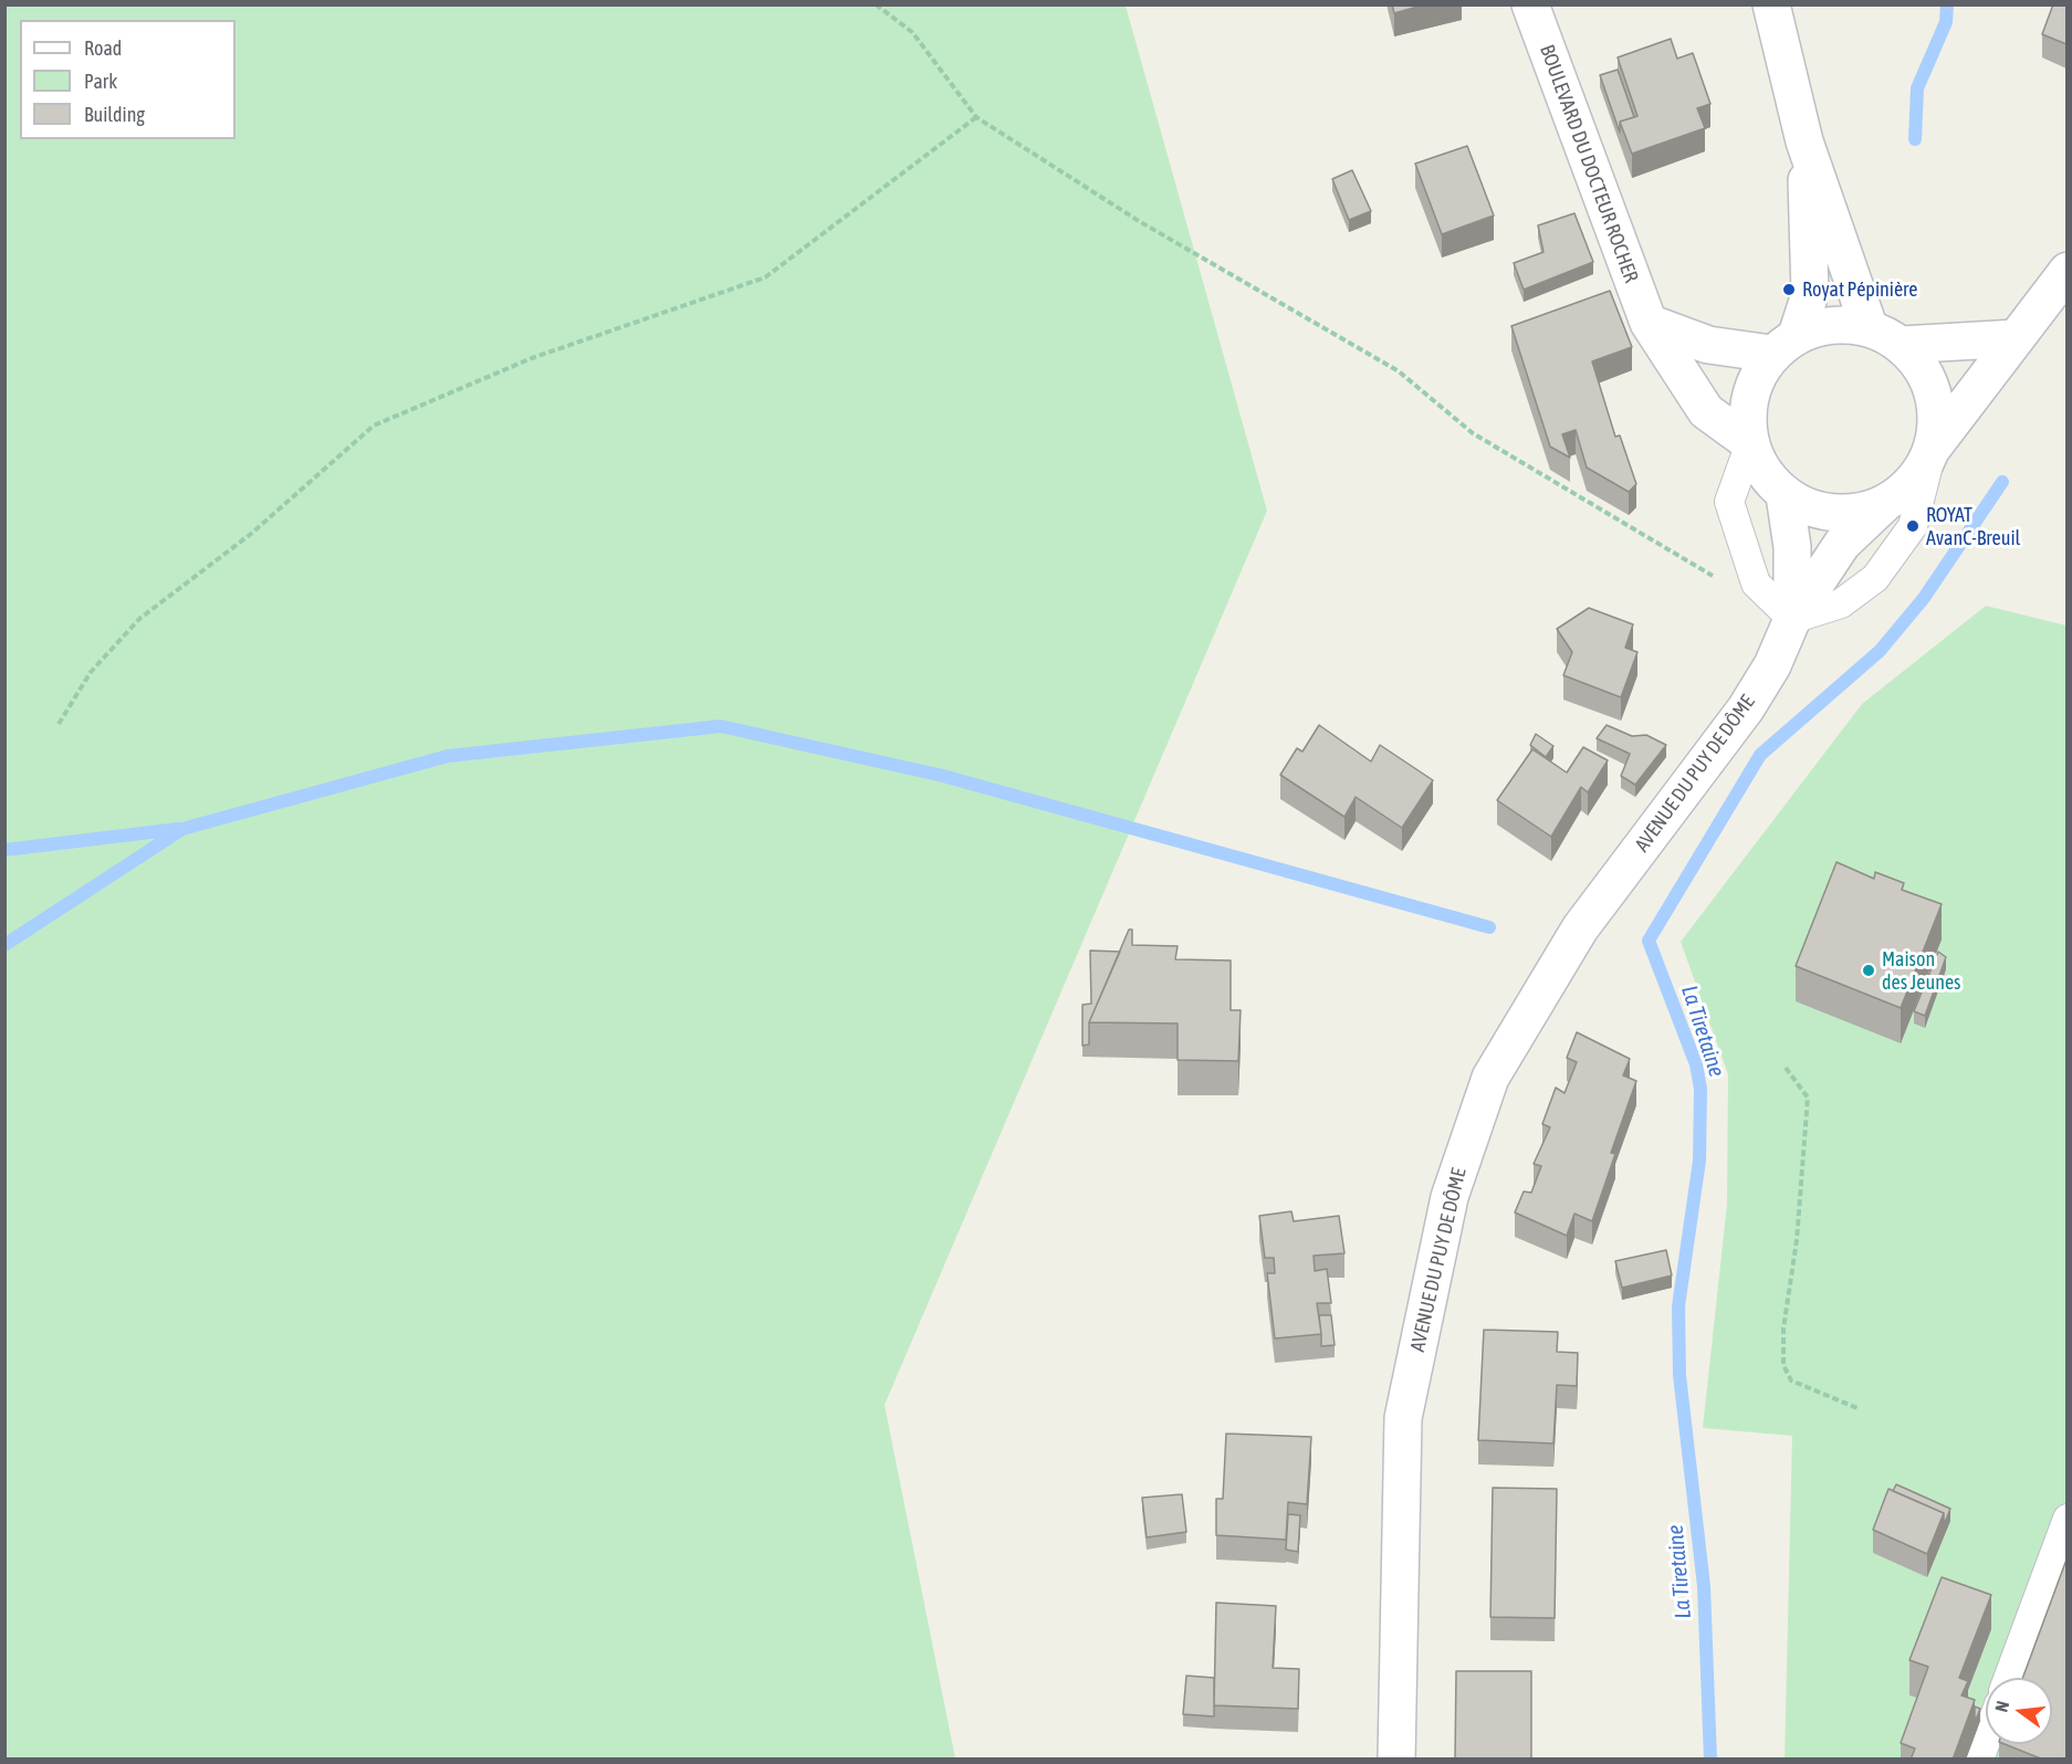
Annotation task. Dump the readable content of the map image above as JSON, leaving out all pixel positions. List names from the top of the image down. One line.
{"streets":{"main road":["BOULEVARD DU DOCTEUR ROCHER","AVENUE DU PUY DE DÔME"]},"crossings":[["BOULEVARD DU DOCTEUR ROCHER","AVENUE DU PUY DE DÔME"]],"water":["La Tiretaine"],"places":["Royat Pépinière","ROYAT AvanC-Breuil","Maison des Jeunes"],"legend":["Road","Park","Building"],"north":"left"}
